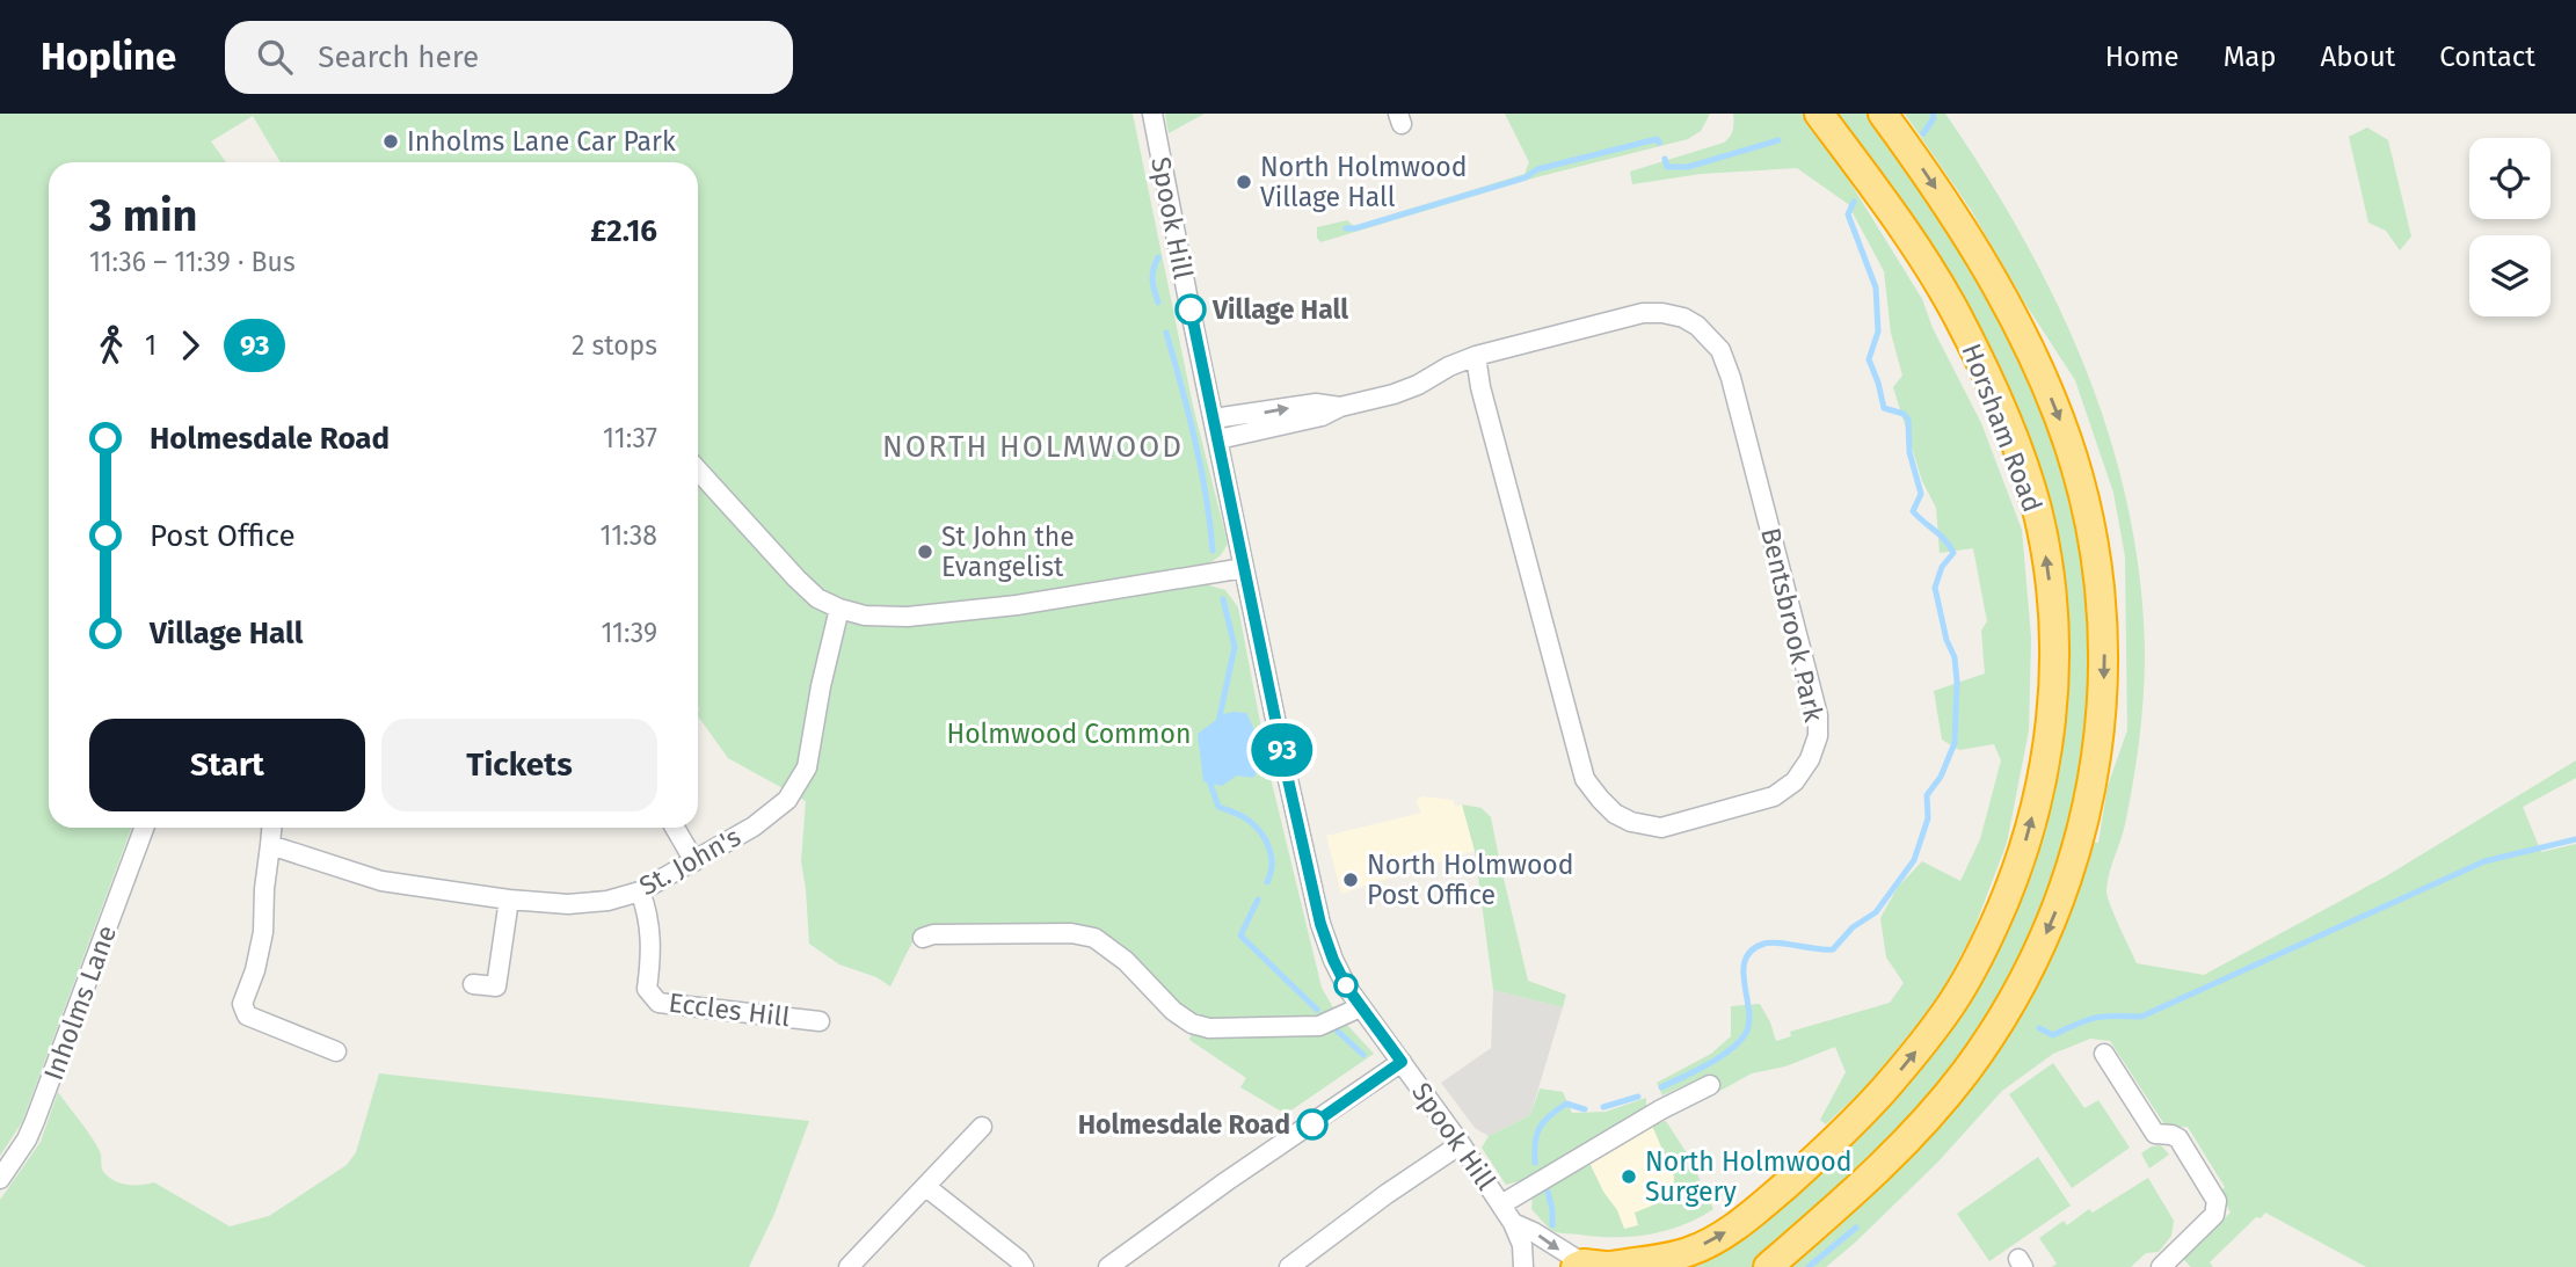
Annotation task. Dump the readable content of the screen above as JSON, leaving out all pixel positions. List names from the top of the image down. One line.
{"streets":{"highway":["Horsham Road"],"street":["Spook Hill","Bentsbrook Park","St. John's","Inholms Lane","Eccles Hill"]},"crossings":[["Spook Hill","Bentsbrook Park"],["St. John's","Eccles Hill"]],"districts":["NORTH HOLMWOOD"],"parks":["Holmwood Common"],"places":["Inholms Lane Car Park","North Holmwood Village Hall","Village Hall","St John the Evangelist","North Holmwood Post Office","Holmesdale Road","North Holmwood Surgery"],"lines":["bus line 93"],"page":{"header":"Hopline","search":"Search here","nav":["Home","Map","About","Contact"],"on_map":"93","heading":["3 min","11:36 – 11:39 · Bus","£2.16"],"legs":["1","93","2 stops"],"list":[{"name":"Holmesdale Road","value":"11:37"},{"name":"Post Office","value":"11:38"},{"name":"Village Hall","value":"11:39"}],"buttons":["Start","Tickets"]}}
